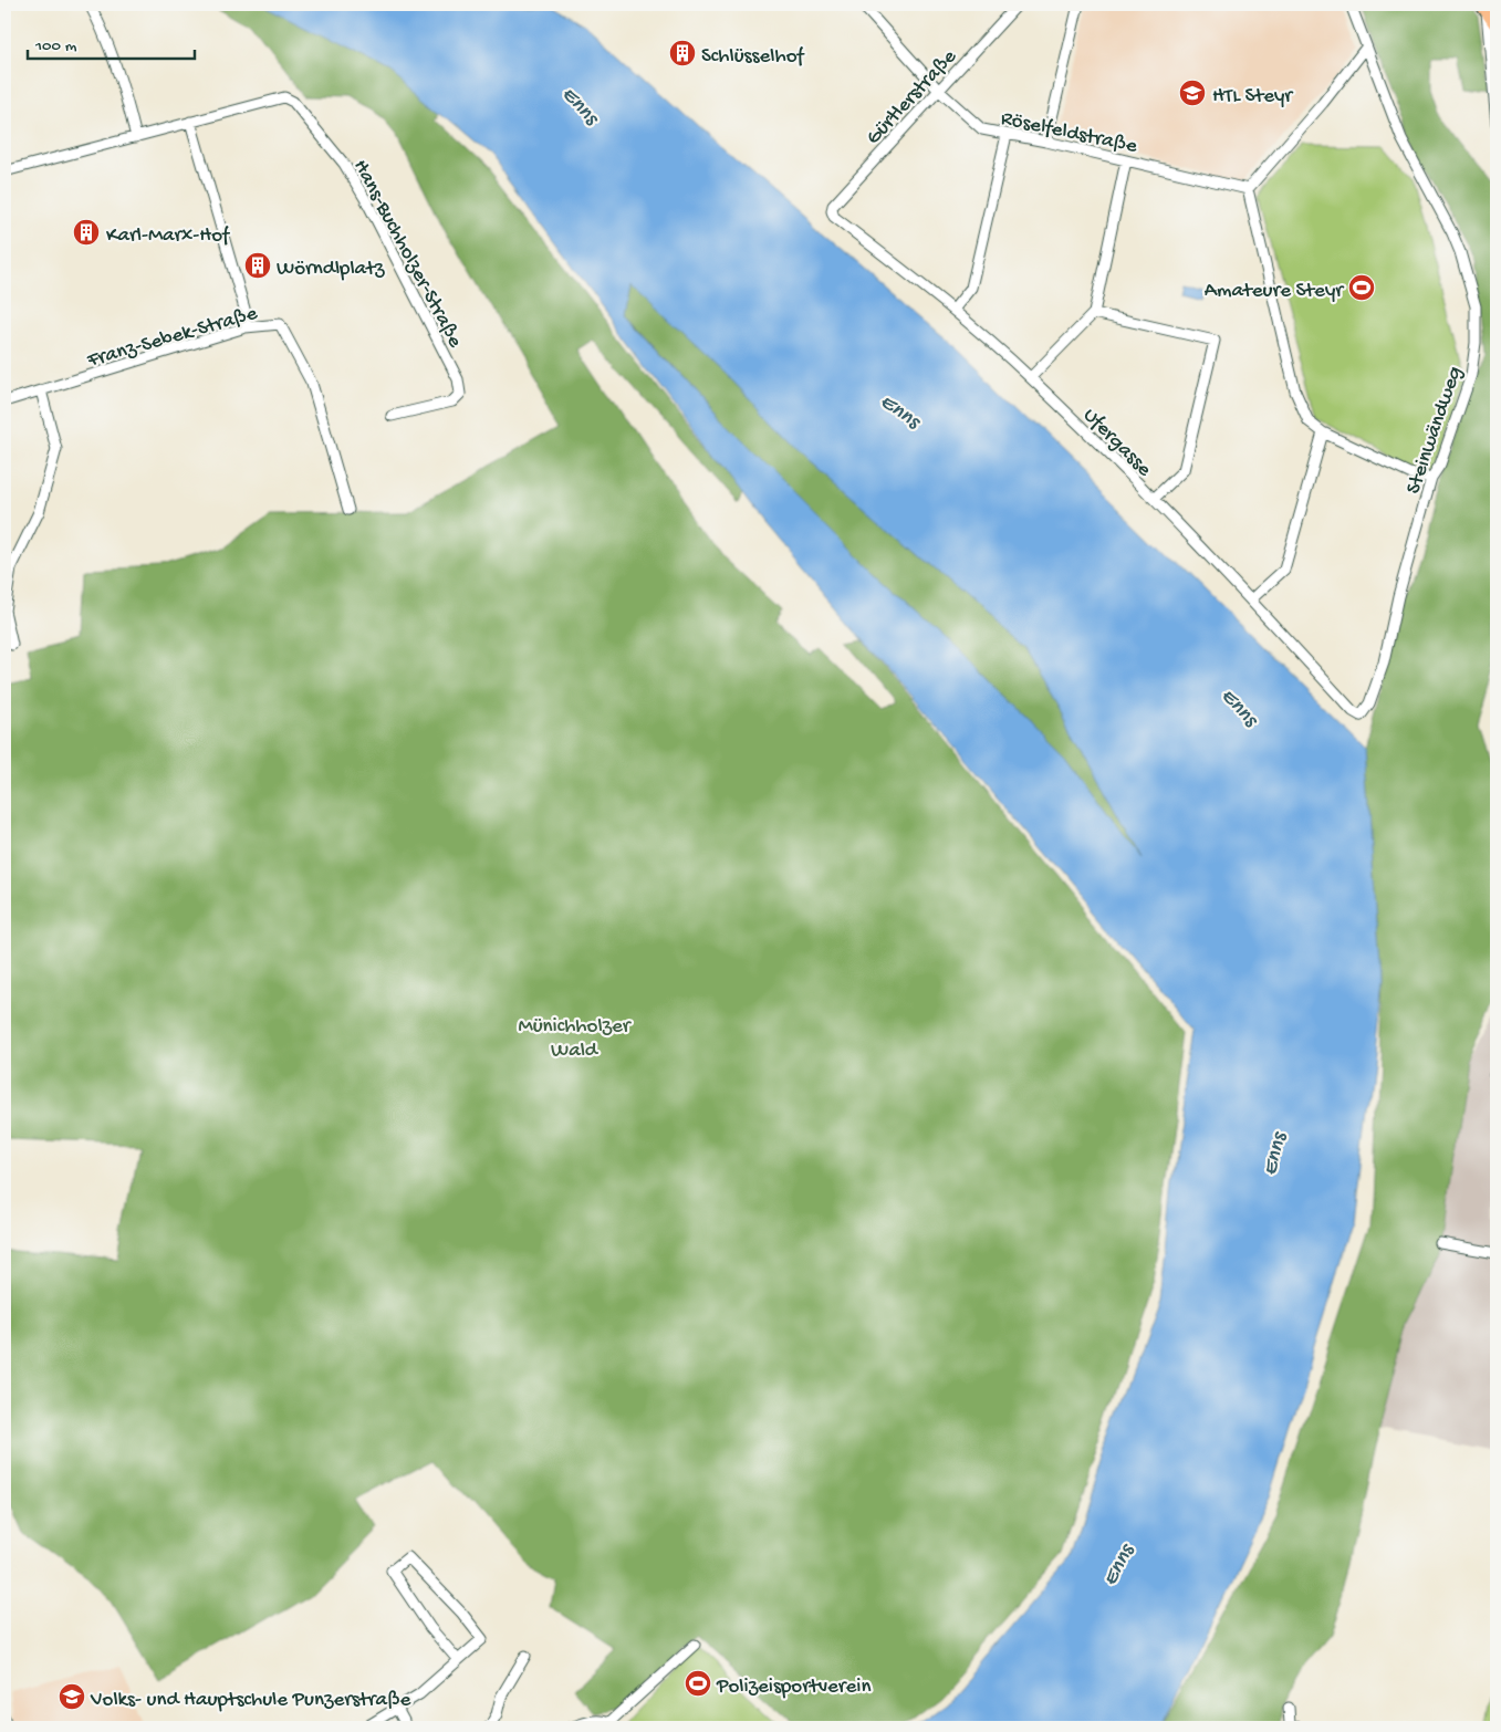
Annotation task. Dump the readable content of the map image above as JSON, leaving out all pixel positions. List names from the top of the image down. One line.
{"streets":{"street":["Gürtlerstraße","Röselfeldstraße","Hans-Buchholzer-Straße","Franz-Sebek-Straße","Steinwändweg","Ufergasse"]},"crossings":[["Gürtlerstraße","Röselfeldstraße"],["Gürtlerstraße","Ufergasse"],["Steinwändweg","Ufergasse"]],"water":["Enns"],"parks":["Münichholzer Wald"],"places":{"building":["Schlüsselhof","Karl-Marx-Hof","Wörndlplatz"],"school or university":["HTL Steyr","Volks- und Hauptschule Punzerstraße"],"sports":["Amateure Steyr","Polizeisportverein"]},"scale_bar":"100 m"}
